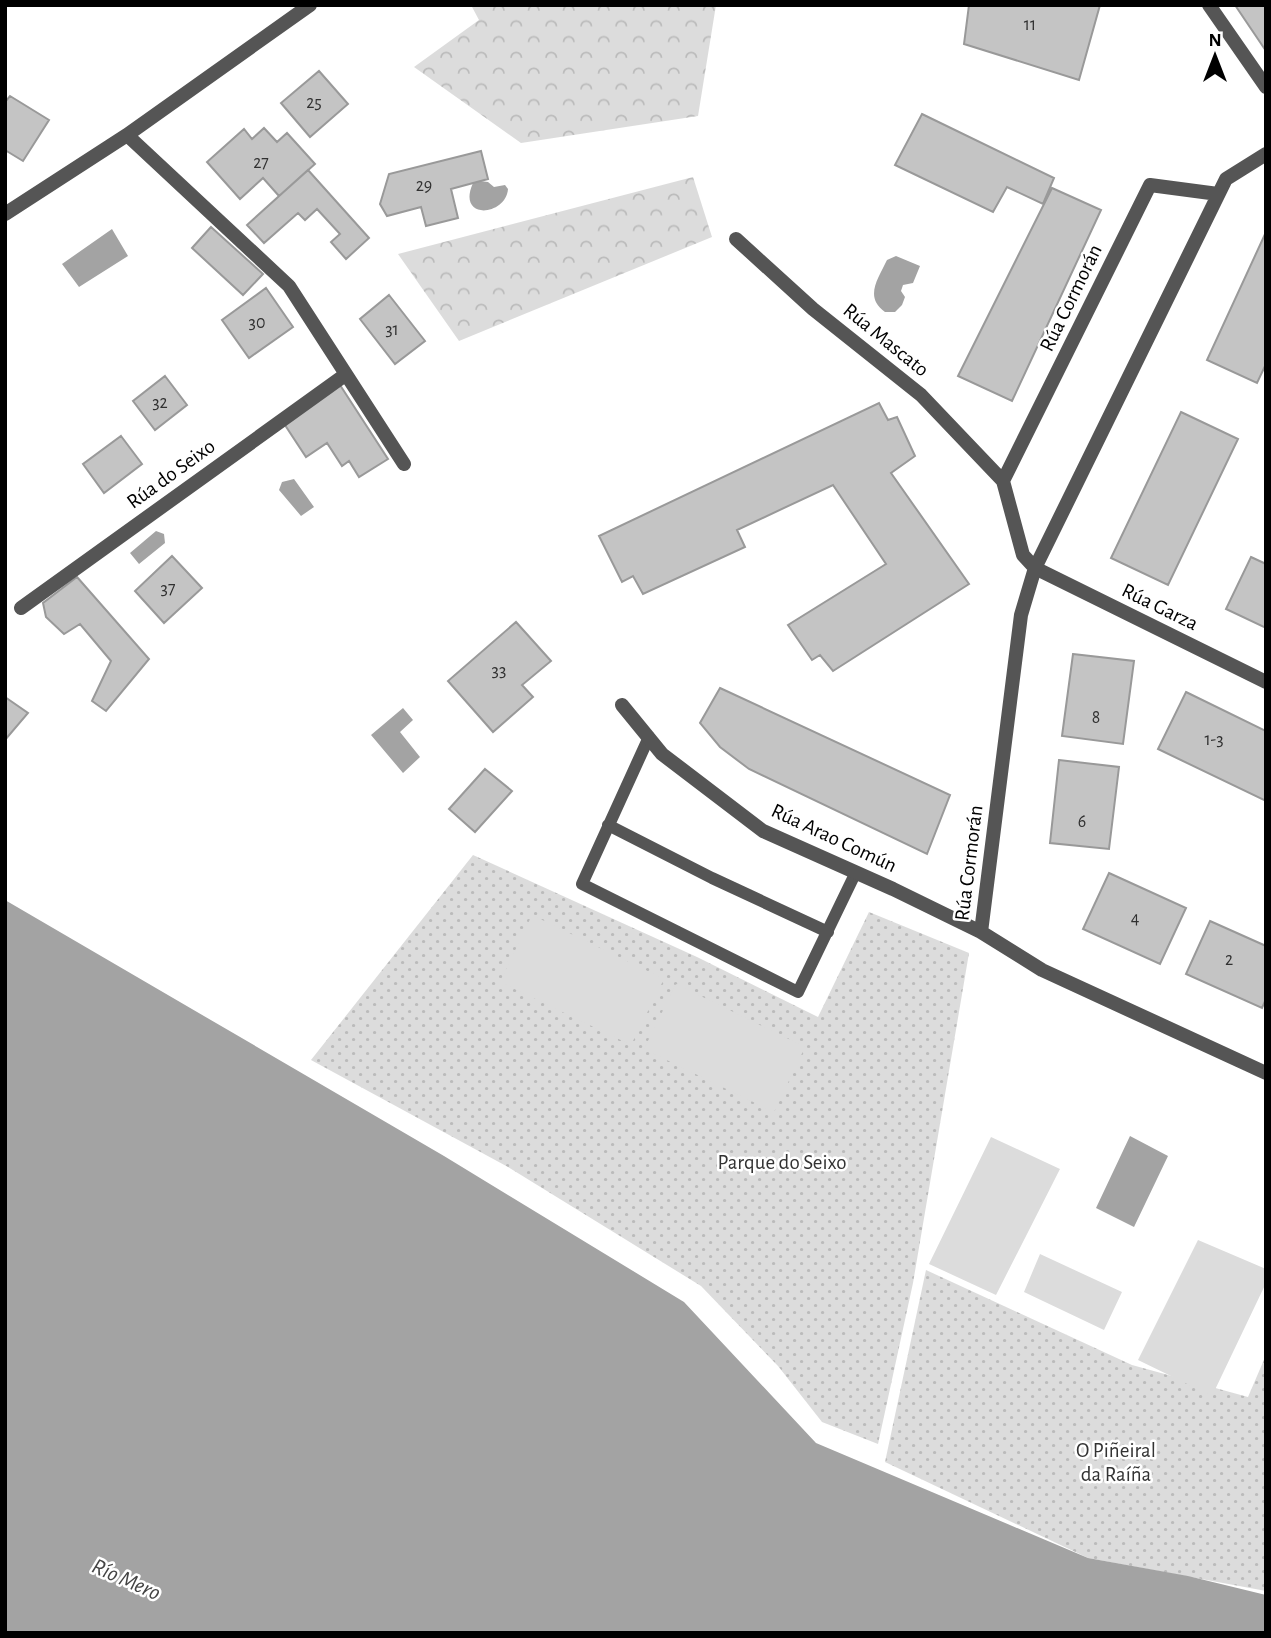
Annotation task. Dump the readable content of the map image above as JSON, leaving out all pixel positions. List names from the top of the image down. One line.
{"streets":{"street":["Rúa Cormorán","Rúa Mascato","Rúa do Seixo","Rúa Garza","Rúa Arao Común"]},"crossings":[["Rúa Cormorán","Rúa Mascato"],["Rúa Cormorán","Rúa Garza"],["Rúa Cormorán","Rúa Arao Común"]],"water":["Río Mero"],"parks":["Parque do Seixo","O Piñeiral da Raíña"],"house_numbers":["11","25","27","29","30","31","32","37","33","8","1-3","6","4","2"],"north":"top"}
